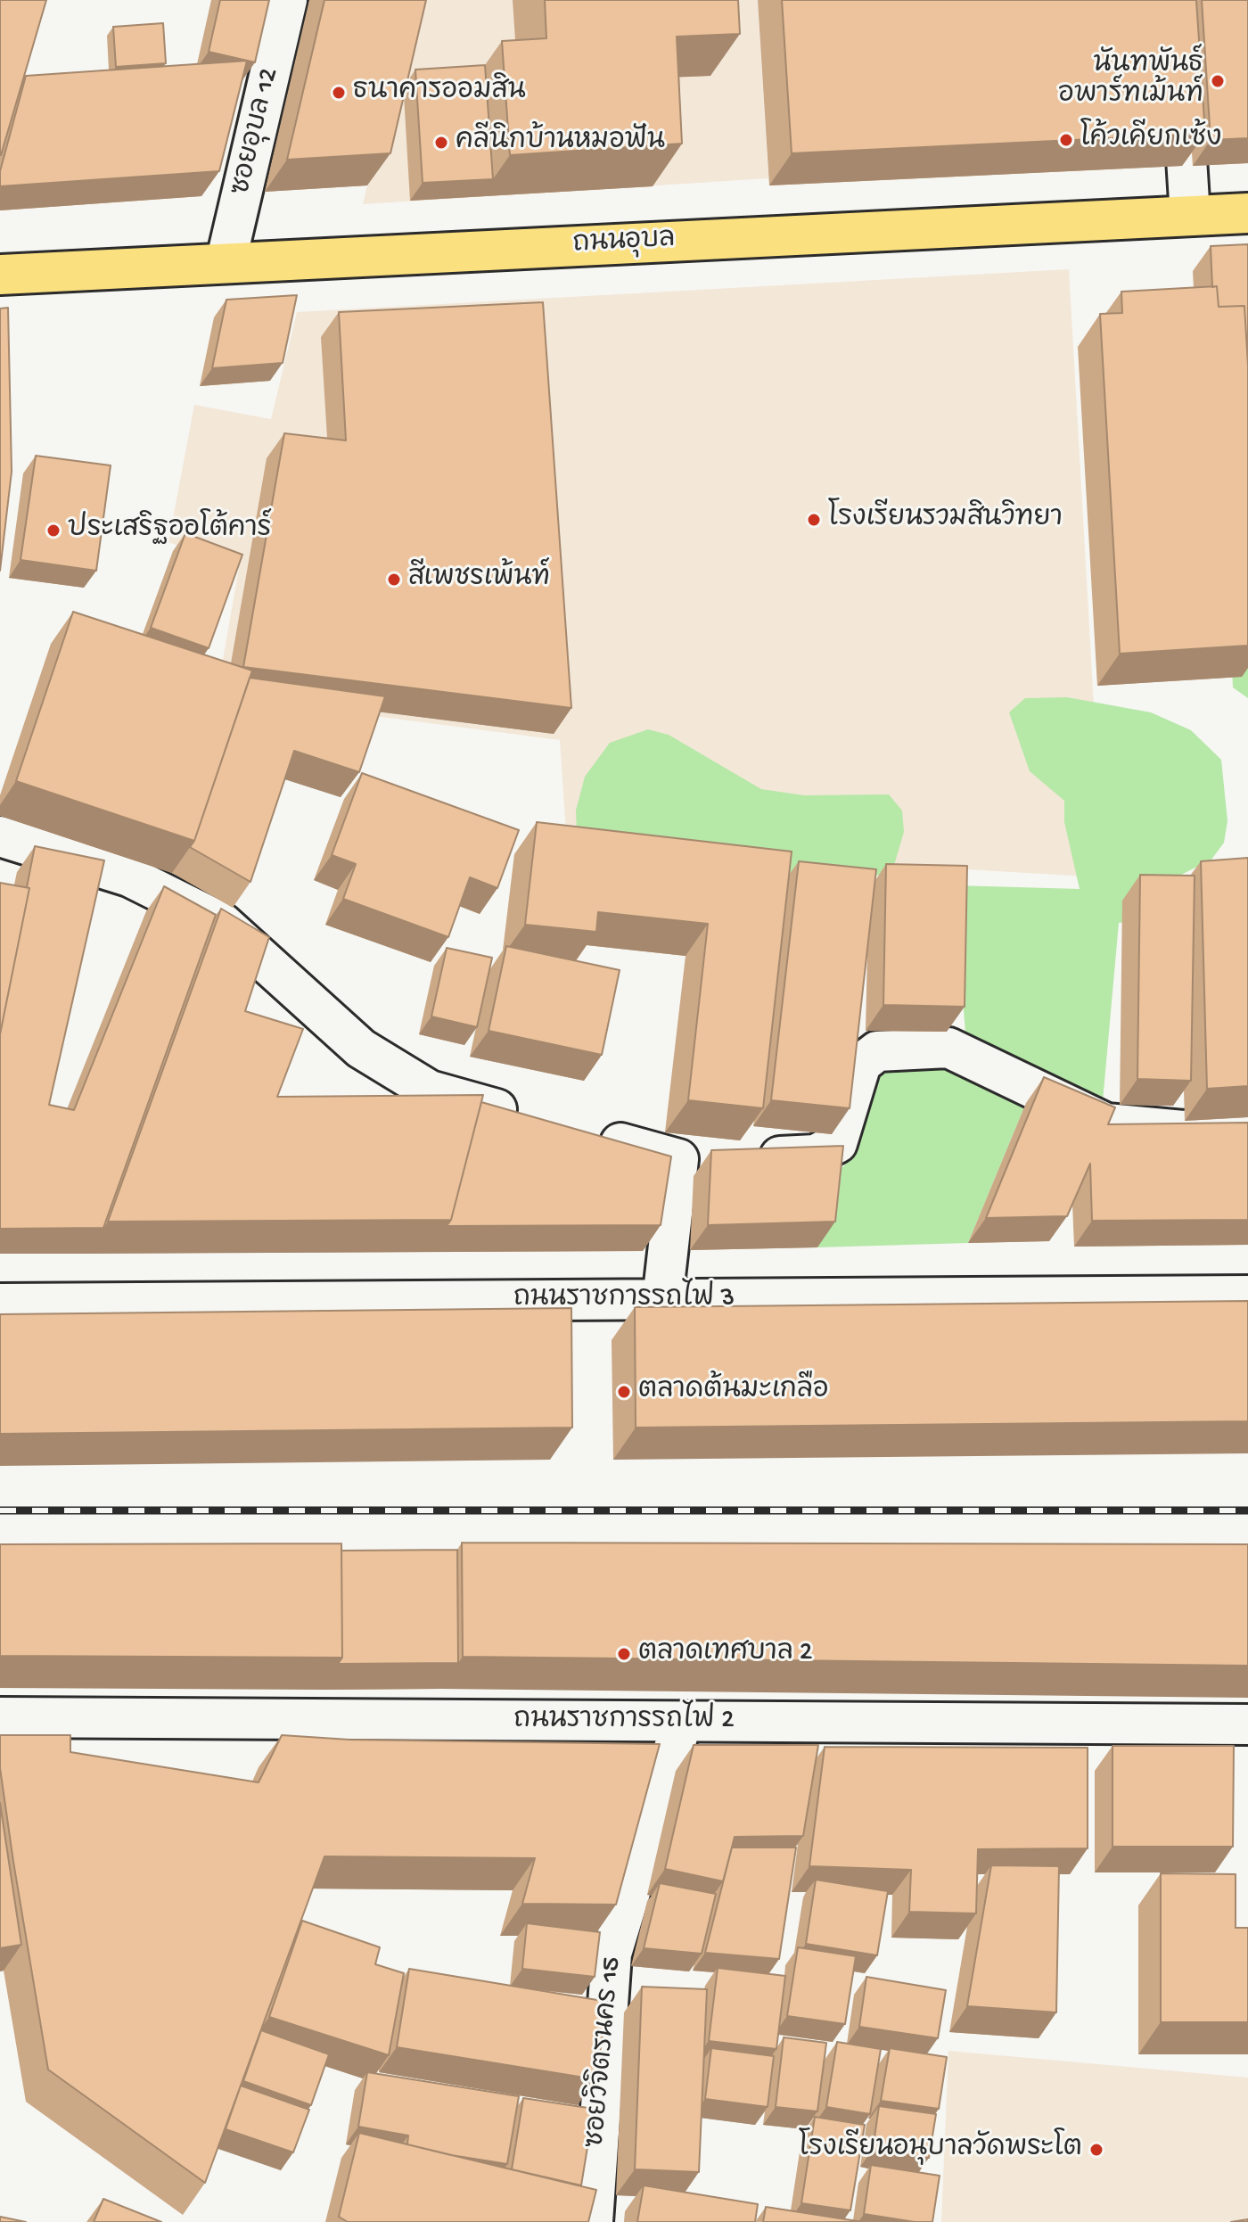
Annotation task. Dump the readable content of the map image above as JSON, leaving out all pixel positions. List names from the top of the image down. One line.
{"streets":{"main road":["ถนนอุบล"],"street":["ซอยอุบล 12","ถนนราชการรถไฟ 3","ถนนราชการรถไฟ 2","ซอยวิจิตรนคร 15"]},"crossings":[["ซอยอุบล 12","ถนนอุบล"],["ถนนราชการรถไฟ 2","ซอยวิจิตรนคร 15"]],"places":["นันทพันธ์ อพาร์ทเม้นท์","ธนาคารออมสิน","โค้วเคียกเซ้ง","คลีนิกบ้านหมอฟัน","โรงเรียนรวมสินวิทยา","ประเสริฐออโต้คาร์","สีเพชรเพ้นท์","ตลาดต้นมะเกลือ","ตลาดเทศบาล 2","โรงเรียนอนุบาลวัดพระโต"]}
